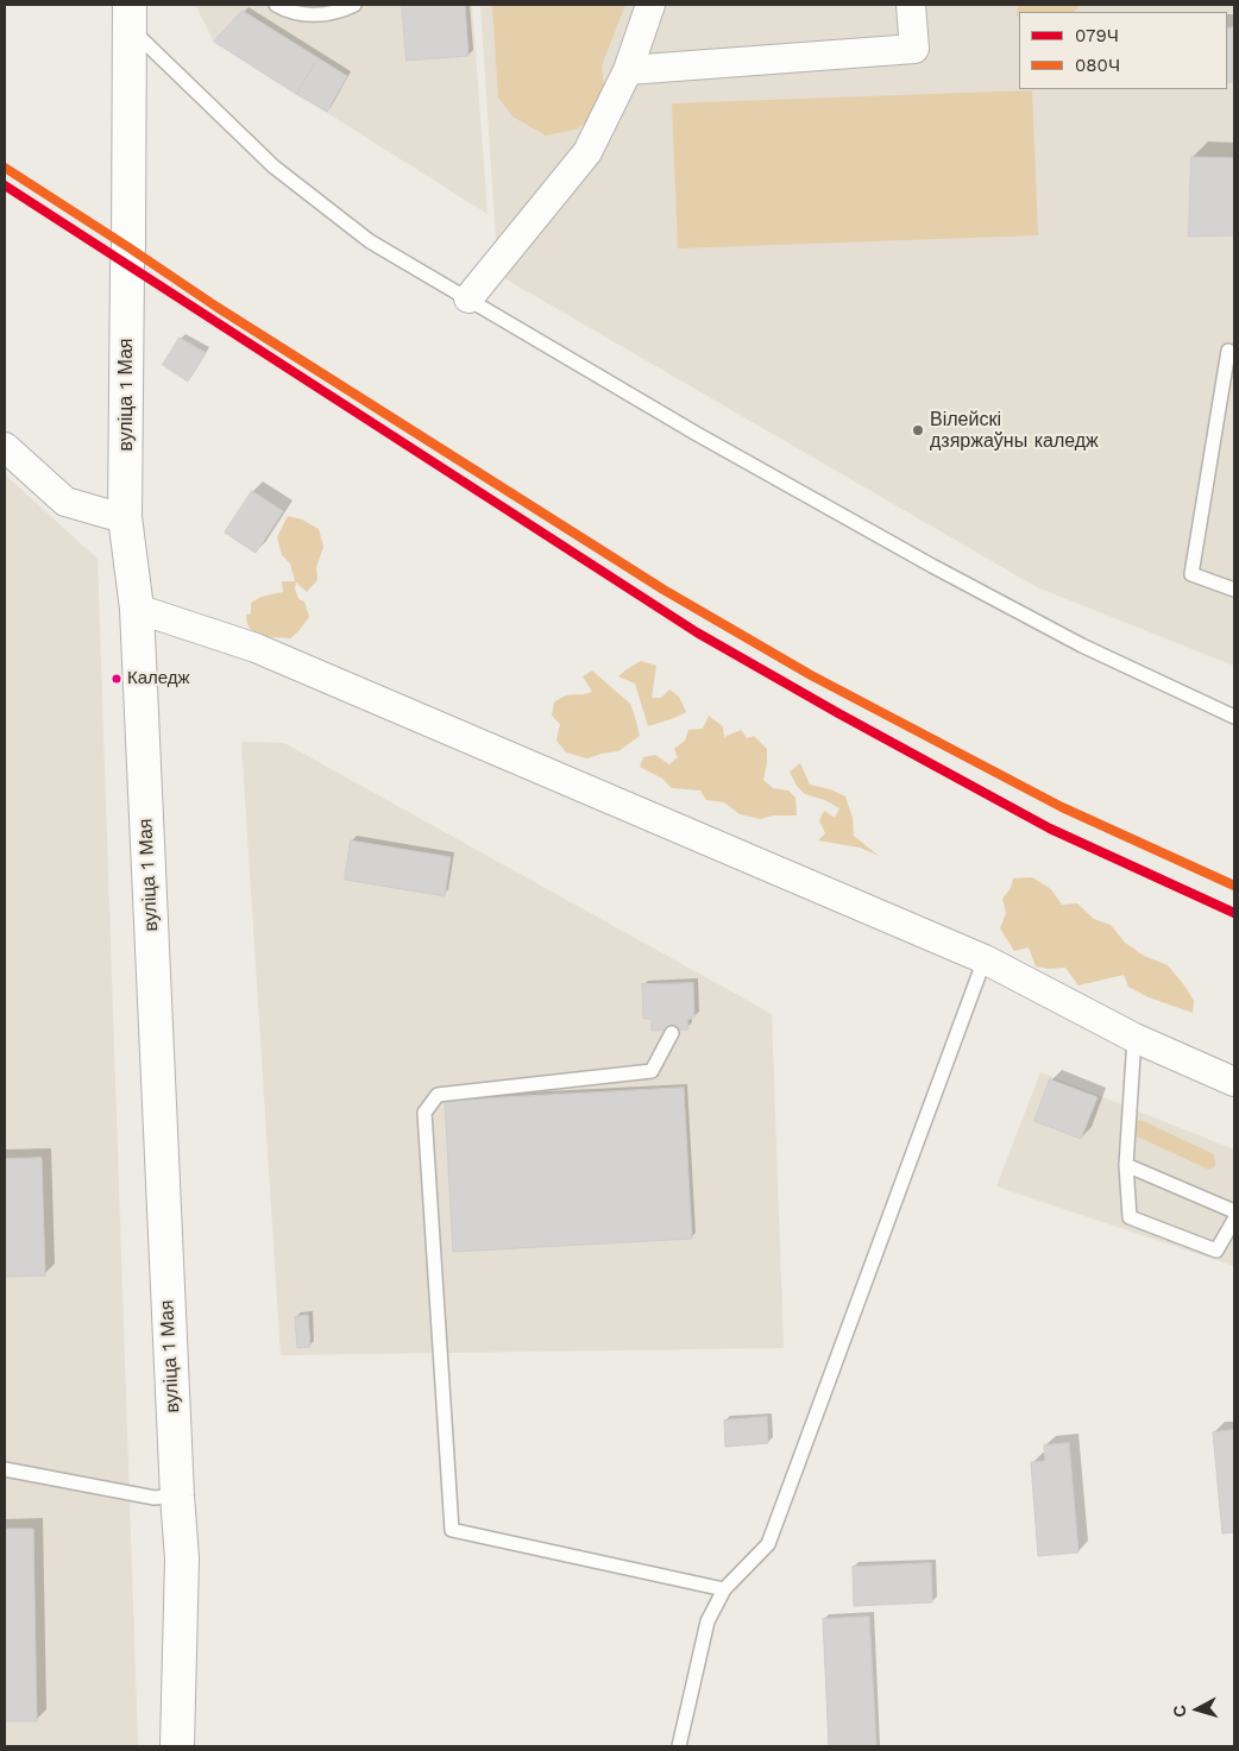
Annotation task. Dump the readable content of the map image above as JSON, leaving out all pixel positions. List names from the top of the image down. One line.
{"streets":{"main road":["вуліца 1 Мая"]},"places":["Вілейскі дзяржаўны каледж","Каледж"],"lines":["transit line 080Ч","transit line 079Ч"],"legend":["079Ч","080Ч"],"north":"left"}
